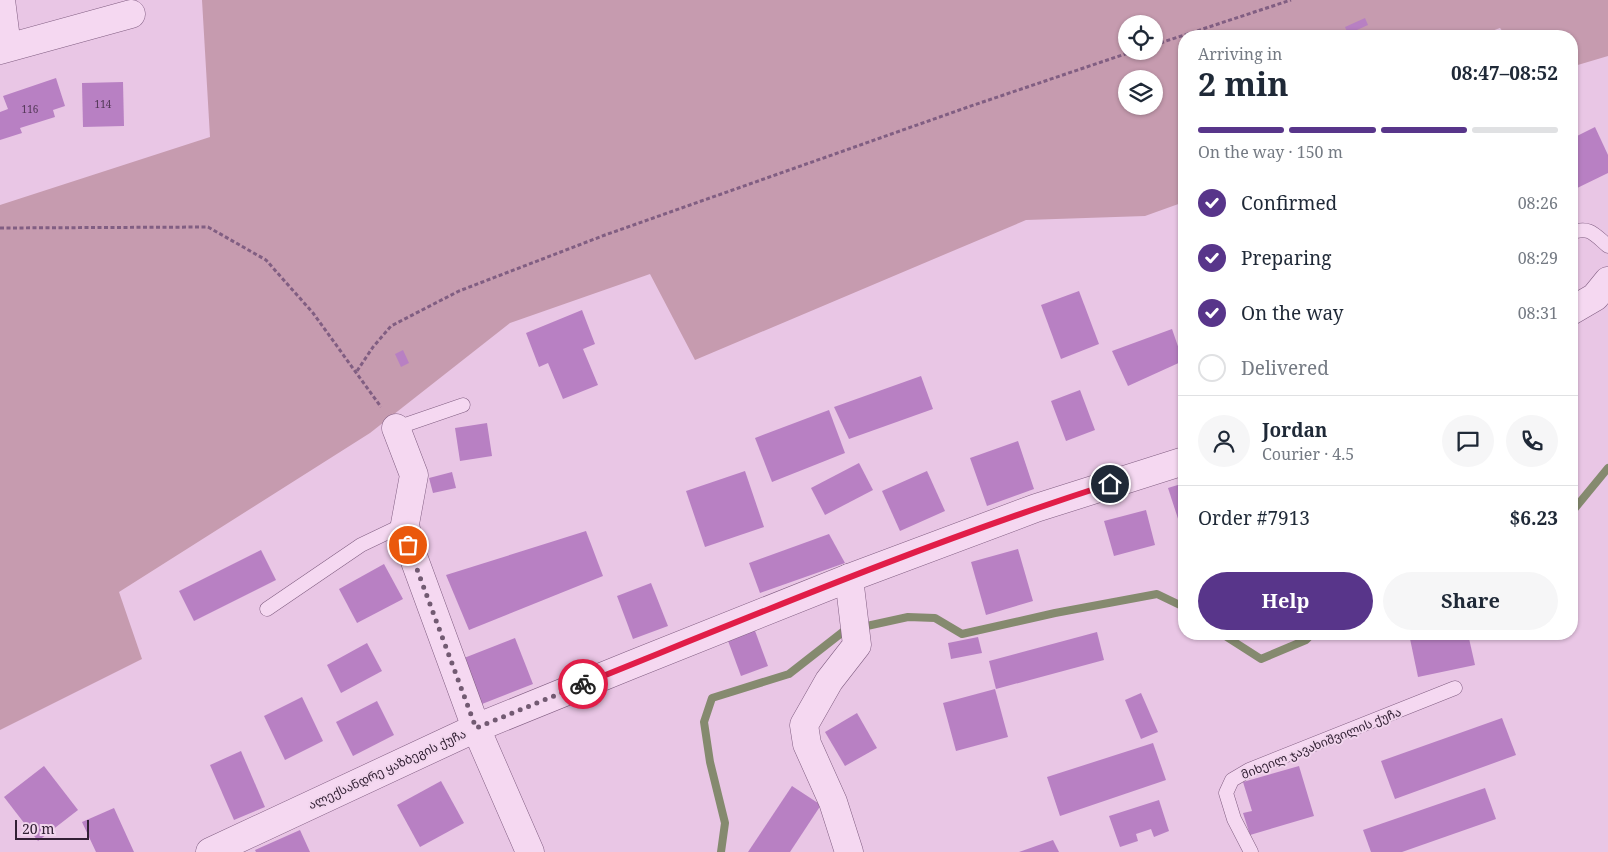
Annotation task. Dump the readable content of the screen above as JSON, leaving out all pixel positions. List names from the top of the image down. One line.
{"streets":{"street":["ალექსანდრე ყაზბეგის ქუჩა"],"lane":["მიხეილ ჯავახიშვილის ქუჩა"]},"house_numbers":["114","116"],"scale_bar":"20 m","page":{"heading":["2 min","Arriving in","08:47–08:52"],"panel":["Jordan","Courier · 4.5","Order #7913","$6.23"],"bar":"On the way · 150 m","list":[["Confirmed","08:26"],["Preparing","08:29"],["On the way","08:31"],"Delivered"],"buttons":["Help","Share"],"scale":"20 m"}}
